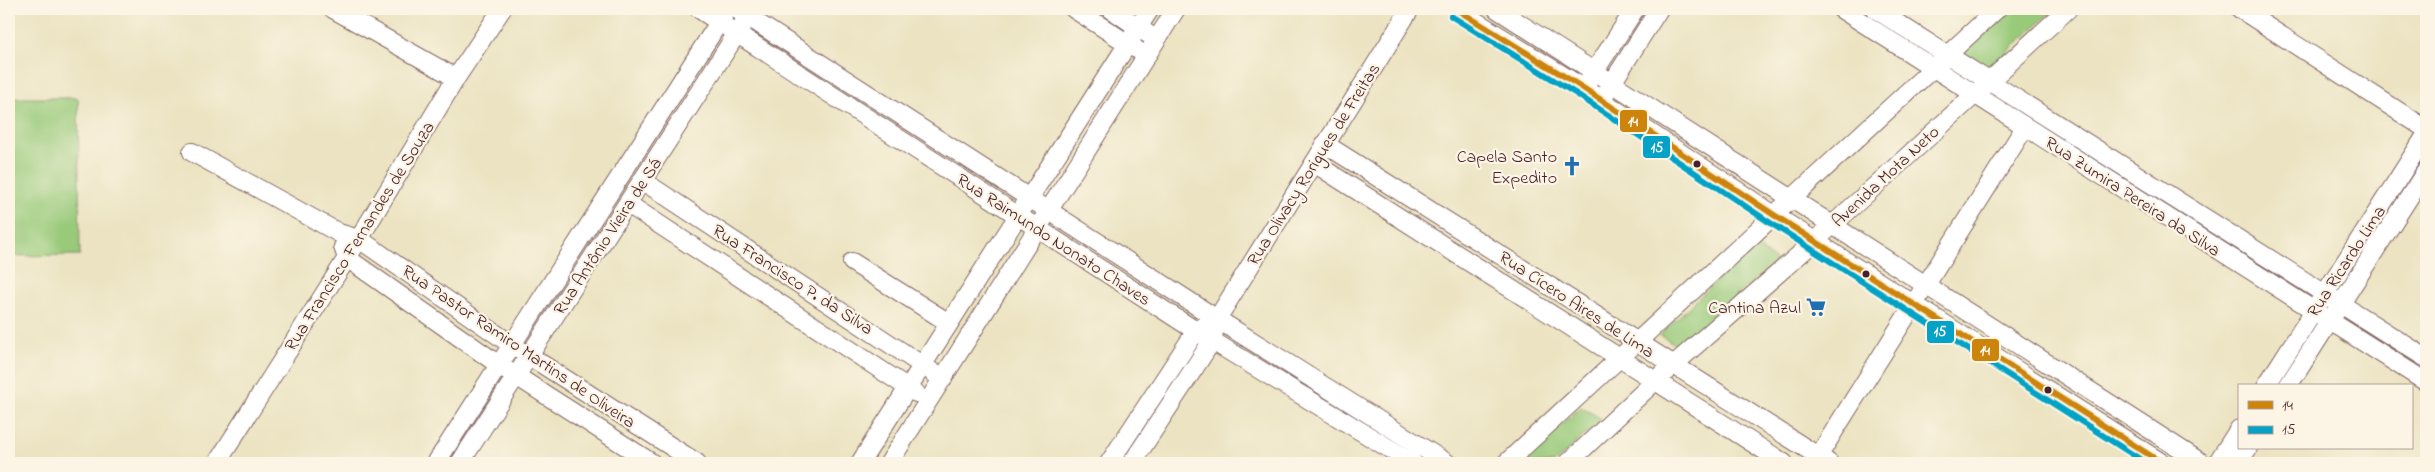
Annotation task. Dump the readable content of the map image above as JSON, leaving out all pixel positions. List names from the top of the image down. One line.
{"streets":{"street":["Rua Olivacy Rorigues de Freitas","Avenida Mota Neto","Rua Zumira Pereira da Silva","Rua Francisco Fernandes de Souza","Rua Antônio Vieira de Sá","Rua Raimundo Nonato Chaves","Rua Ricardo Lima","Rua Francisco P. da Silva","Rua Cícero Aires de Lima","Rua Pastor Ramiro Martins de Oliveira"]},"crossings":[["Rua Olivacy Rorigues de Freitas","Rua Raimundo Nonato Chaves"],["Rua Olivacy Rorigues de Freitas","Rua Cícero Aires de Lima"],["Avenida Mota Neto","Rua Zumira Pereira da Silva"],["Avenida Mota Neto","Rua Cícero Aires de Lima"],["Rua Zumira Pereira da Silva","Rua Ricardo Lima"],["Rua Francisco Fernandes de Souza","Rua Pastor Ramiro Martins de Oliveira"],["Rua Antônio Vieira de Sá","Rua Raimundo Nonato Chaves"],["Rua Antônio Vieira de Sá","Rua Francisco P. da Silva"],["Rua Antônio Vieira de Sá","Rua Pastor Ramiro Martins de Oliveira"]],"places":{"church":["Capela Santo Expedito"],"supermarket":["Cantina Azul"]},"lines":["transit line 14","transit line 15"],"legend":["14","15"]}
